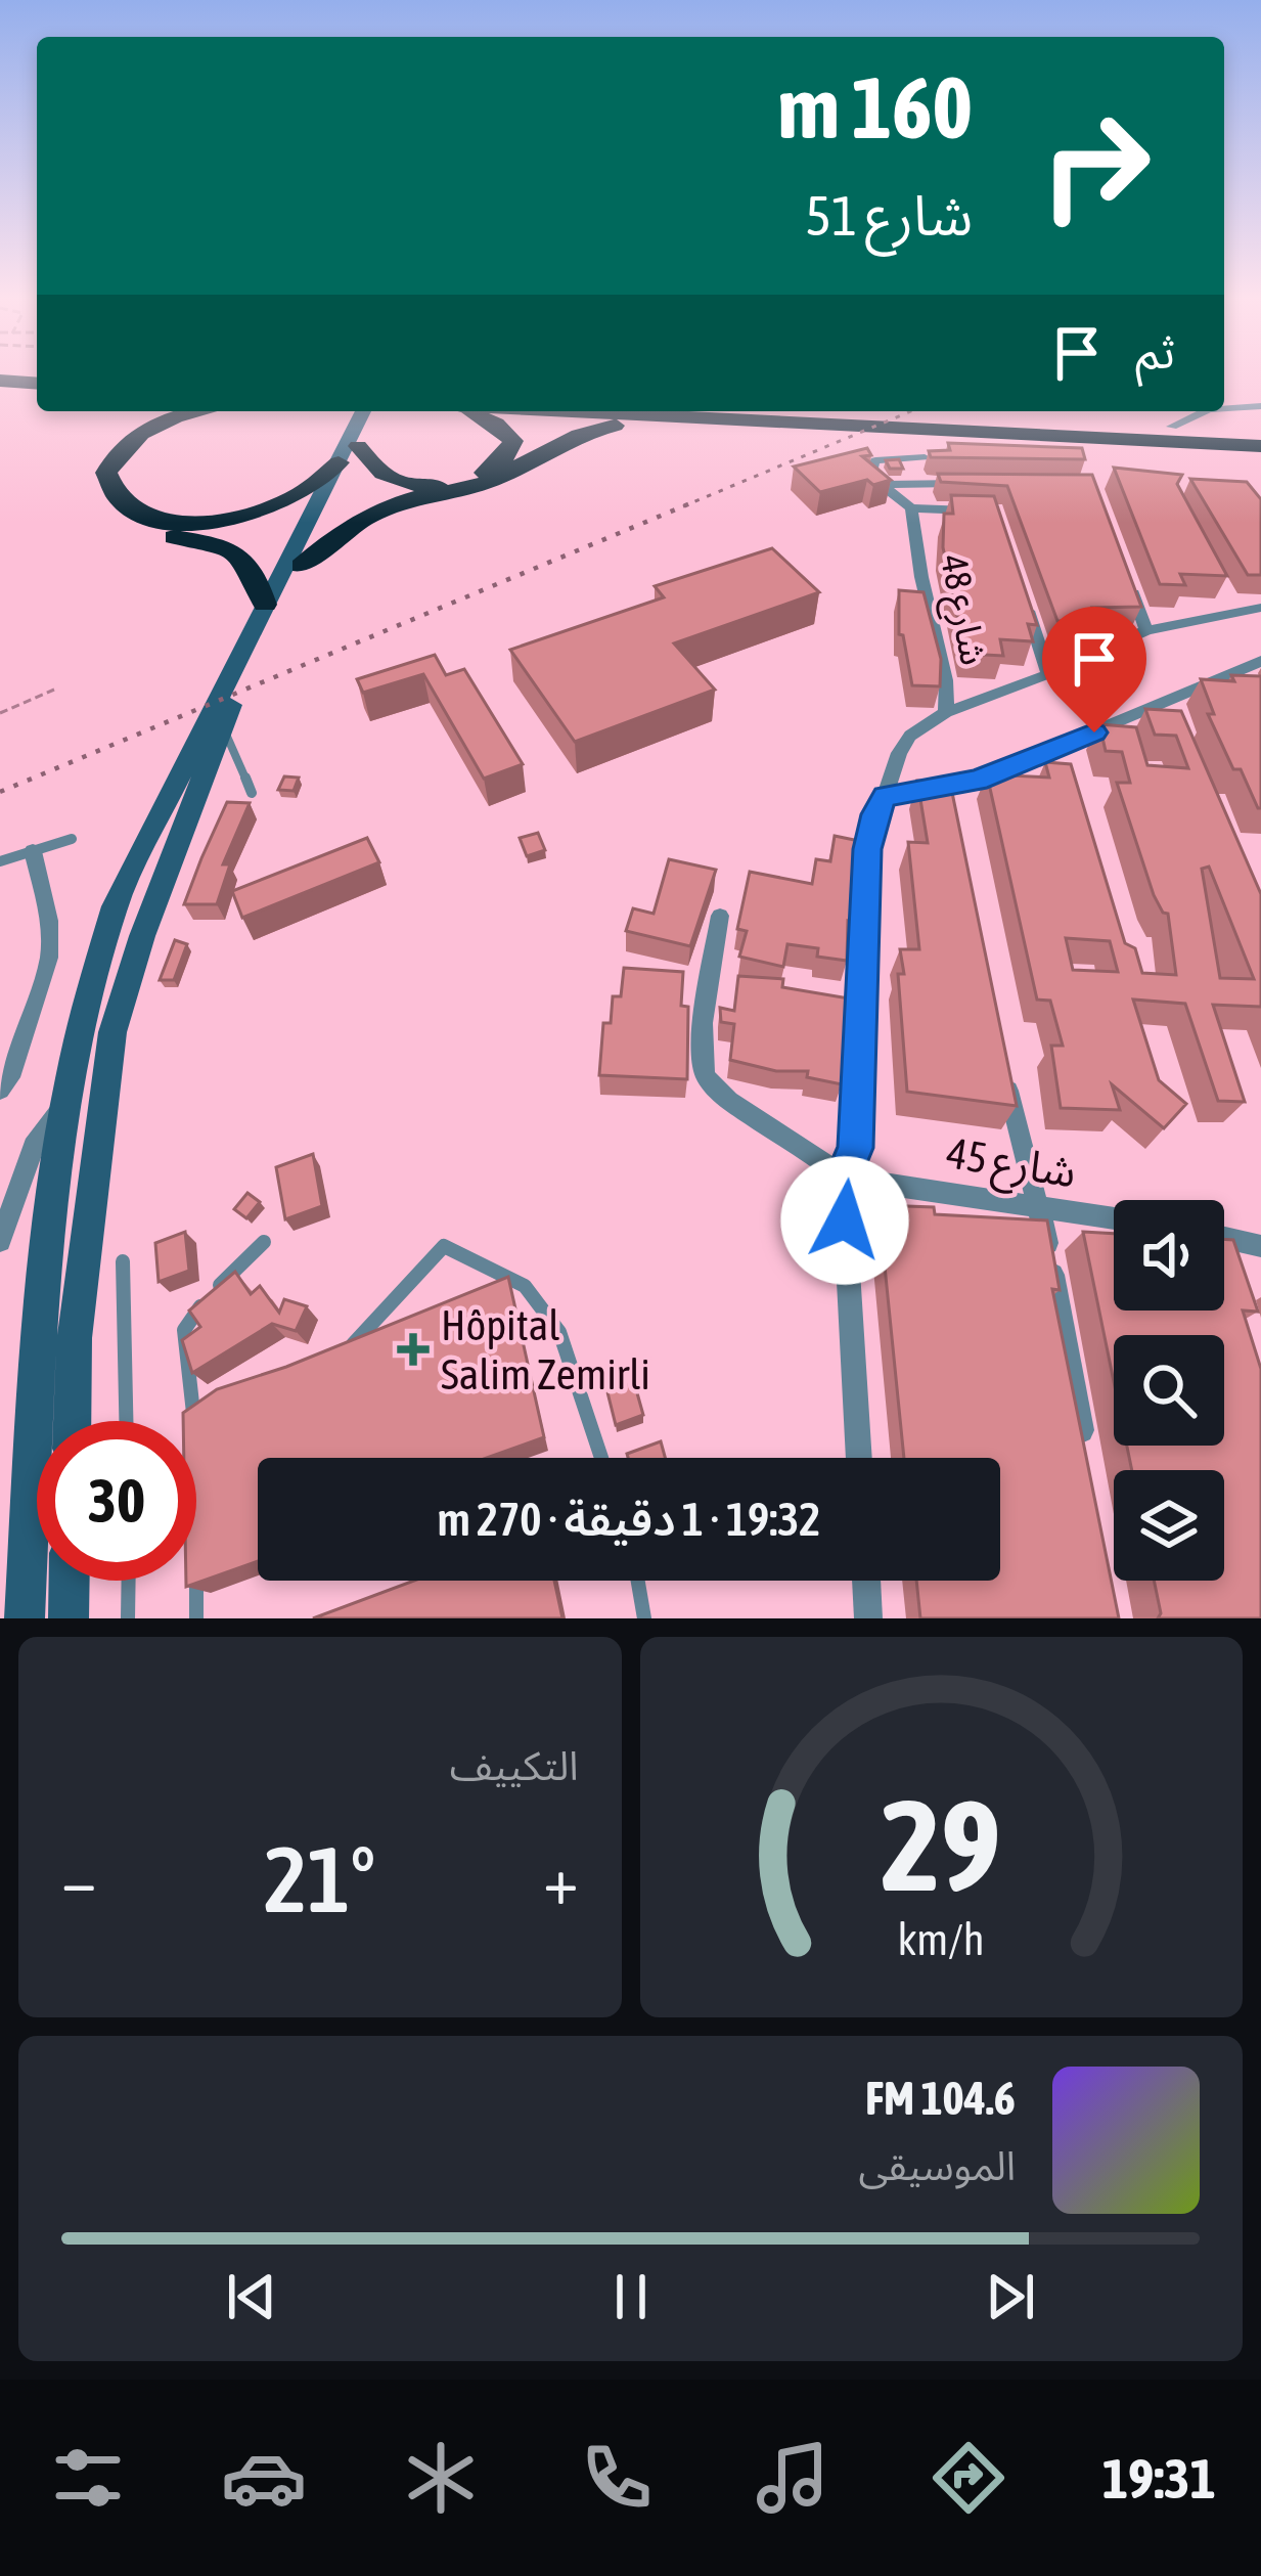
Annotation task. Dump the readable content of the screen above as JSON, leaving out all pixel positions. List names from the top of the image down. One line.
{"streets":{"street":["شارع 48","شارع 45"]},"crossings":[["شارع 48","شارع 45"]],"places":{"health":["Hôpital Salim Zemirli"]},"page":{"turn":["160 m","شارع 51"],"then":"ثم","limit":"30","trip":"19:32 · 1 دقيقة · 270 m","tile":"التكييف","heat":["−","21°","+"],"song":["104.6 FM","الموسيقى"],"tabs":"19:31","gauge":["29","km/h"]}}
